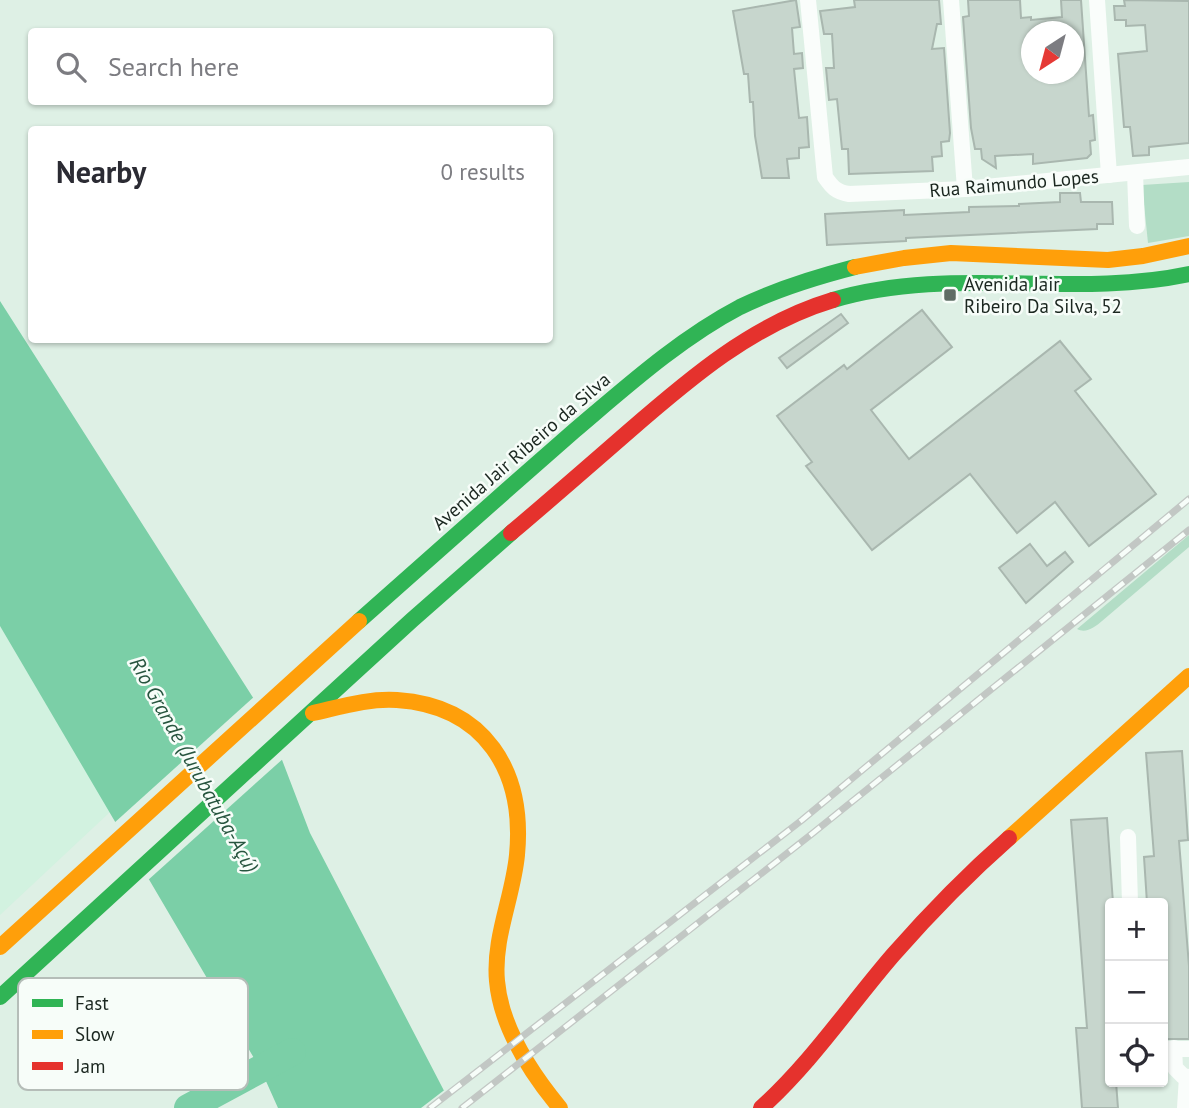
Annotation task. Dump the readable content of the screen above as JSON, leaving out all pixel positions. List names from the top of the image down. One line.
{"streets":{"main road":["Avenida Jair Ribeiro da Silva"],"street":["Rua Raimundo Lopes"]},"water":["Rio Grande (Jurubatuba-Açú)"],"places":{"transit":["Avenida Jair Ribeiro Da Silva, 52"]},"legend":["Fast","Slow","Jam"],"north":"bottom left","page":{"search":"Search here","heading":["Nearby","0 results"],"map_buttons":["+","−"]}}
